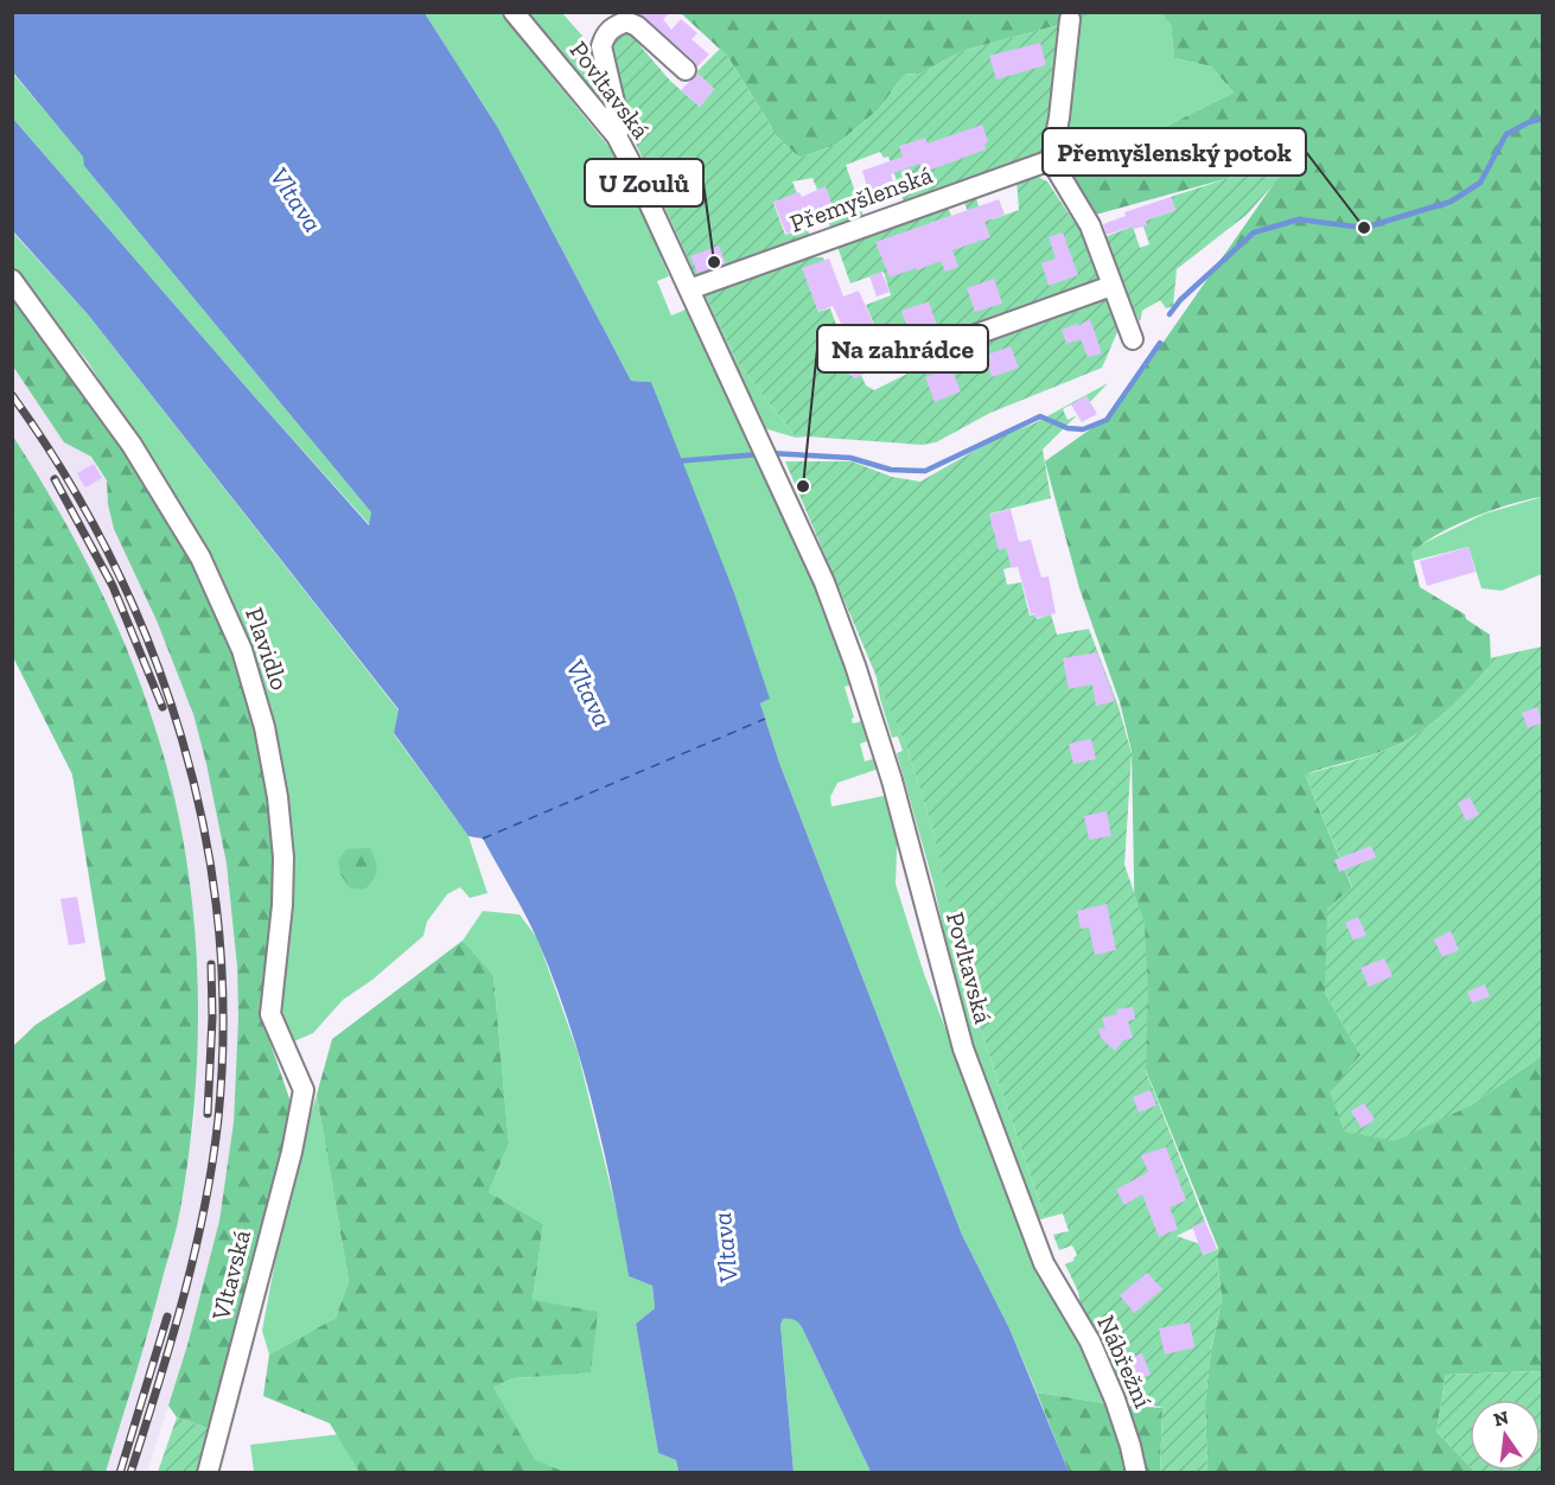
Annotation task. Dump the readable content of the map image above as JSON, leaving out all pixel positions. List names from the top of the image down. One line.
{"streets":{"street":["Povltavská","Přemyšlenská","Plavidlo","Vltavská","Nábřežní"]},"crossings":[["Povltavská","Přemyšlenská"],["Povltavská","Nábřežní"],["Plavidlo","Vltavská"]],"water":["Vltava"],"places":["Přemyšlenský potok","U Zoulů","Na zahrádce"],"north":"top"}
